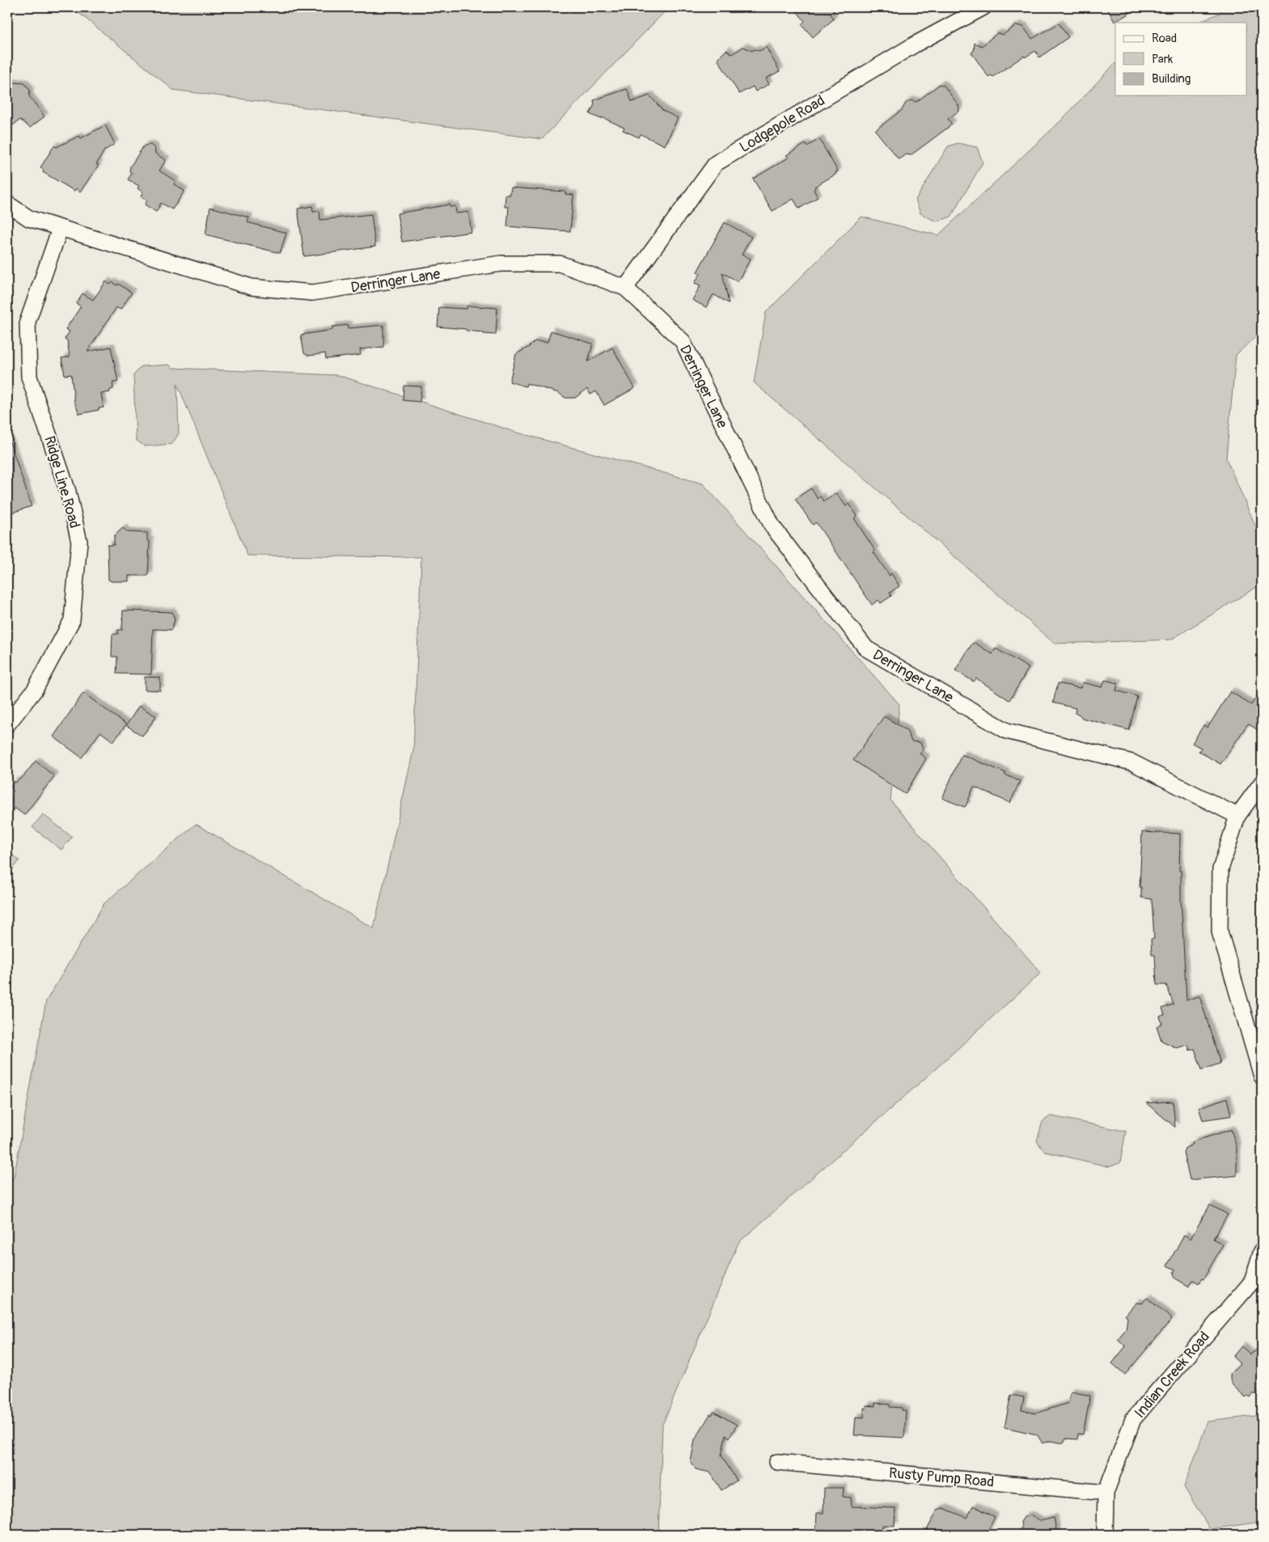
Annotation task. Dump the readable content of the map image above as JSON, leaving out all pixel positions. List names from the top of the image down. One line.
{"streets":{"street":["Lodgepole Road","Derringer Lane","Ridge Line Road","Indian Creek Road","Rusty Pump Road"]},"crossings":[["Lodgepole Road","Derringer Lane"],["Derringer Lane","Ridge Line Road"],["Indian Creek Road","Rusty Pump Road"]],"legend":["Road","Park","Building"]}
